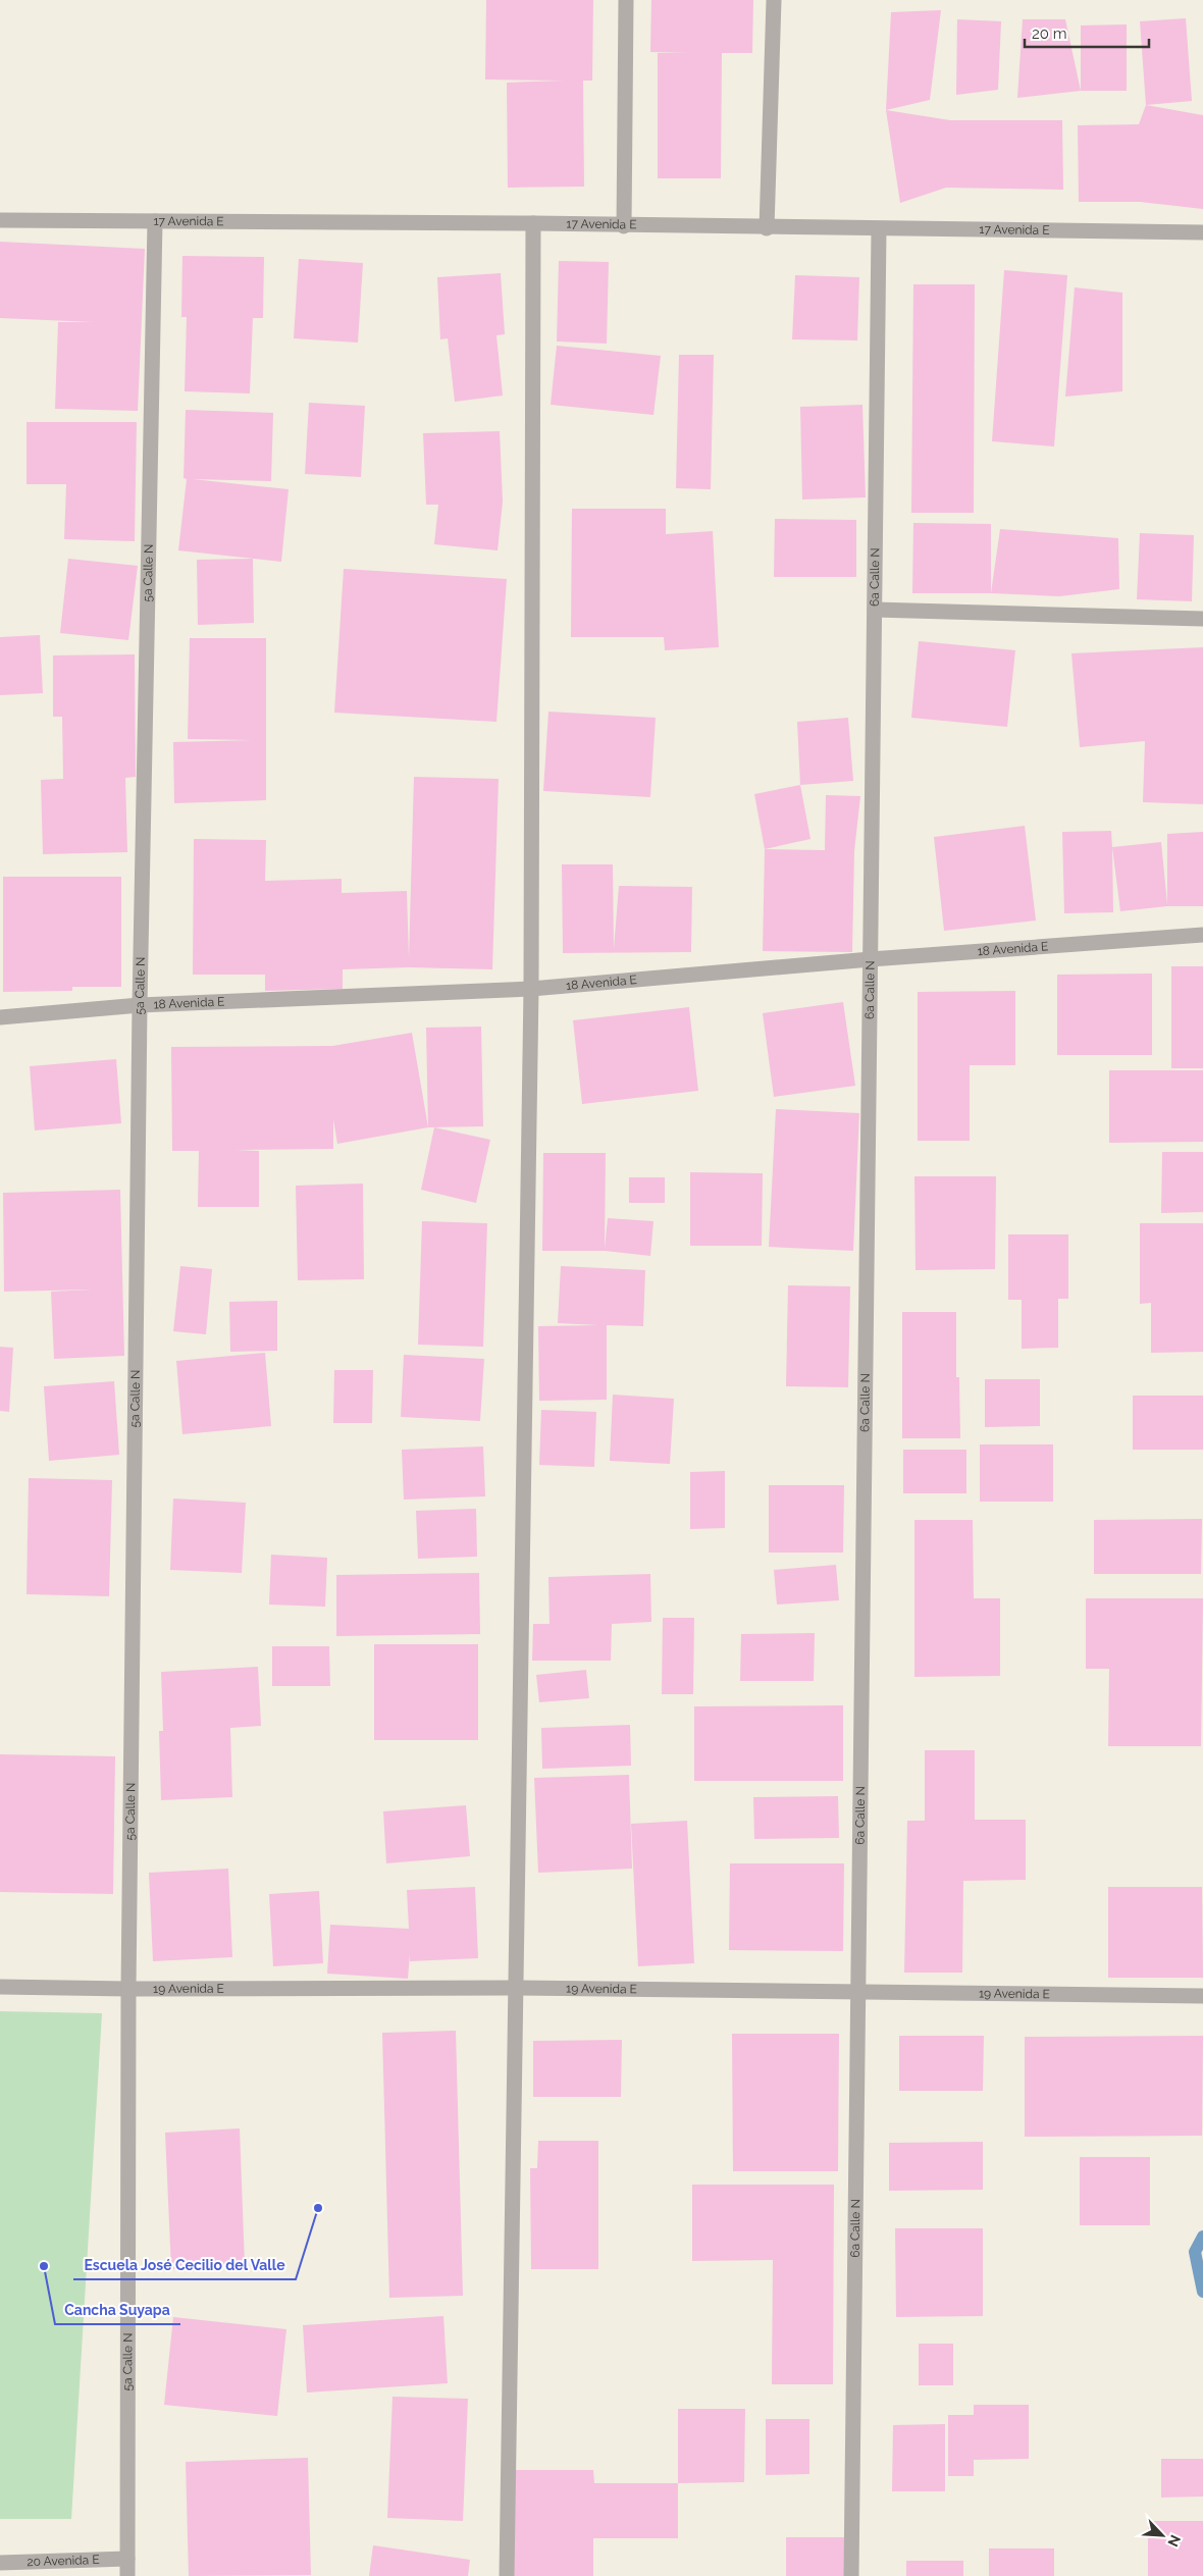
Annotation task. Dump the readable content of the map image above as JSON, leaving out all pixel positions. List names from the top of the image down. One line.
{"streets":{"street":["17 Avenida E","5a Calle N","6a Calle N","18 Avenida E","19 Avenida E","20 Avenida E"]},"crossings":[["17 Avenida E","5a Calle N"],["17 Avenida E","6a Calle N"],["5a Calle N","18 Avenida E"],["5a Calle N","19 Avenida E"],["5a Calle N","20 Avenida E"],["6a Calle N","18 Avenida E"],["6a Calle N","19 Avenida E"]],"places":["Escuela José Cecilio del Valle","Cancha Suyapa"],"scale_bar":"20 m","north":"bottom right"}
